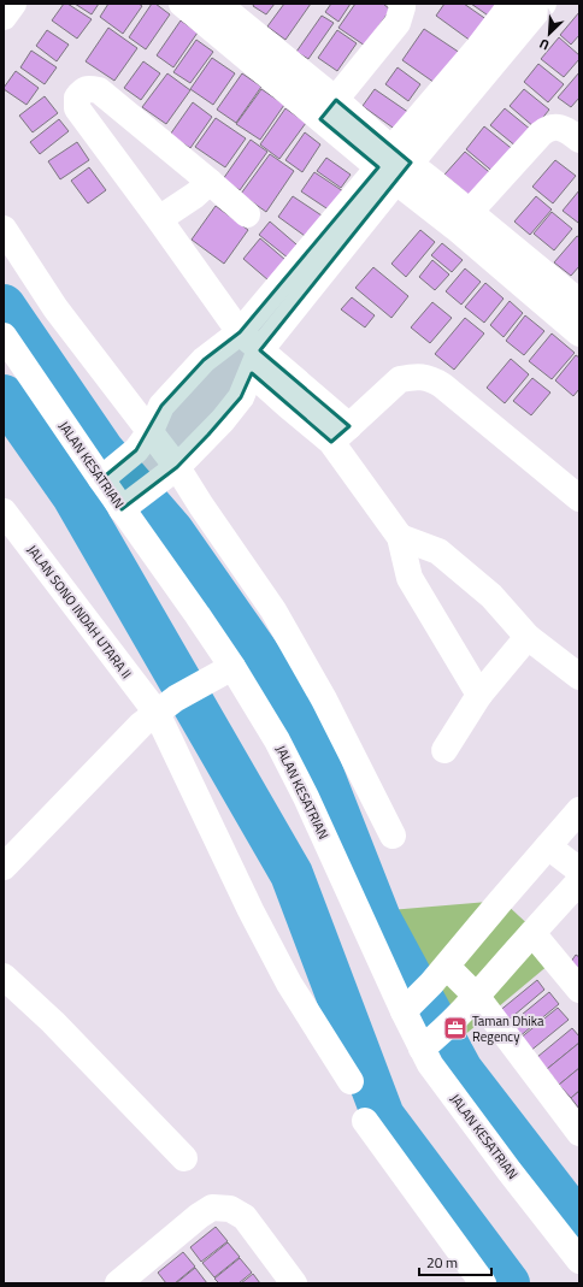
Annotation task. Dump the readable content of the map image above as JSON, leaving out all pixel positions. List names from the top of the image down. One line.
{"streets":{"street":["JALAN KESATRIAN","JALAN SONO INDAH UTARA II"]},"places":{"office":["Taman Dhika Regency"]},"scale_bar":"20 m","north":"bottom left"}
